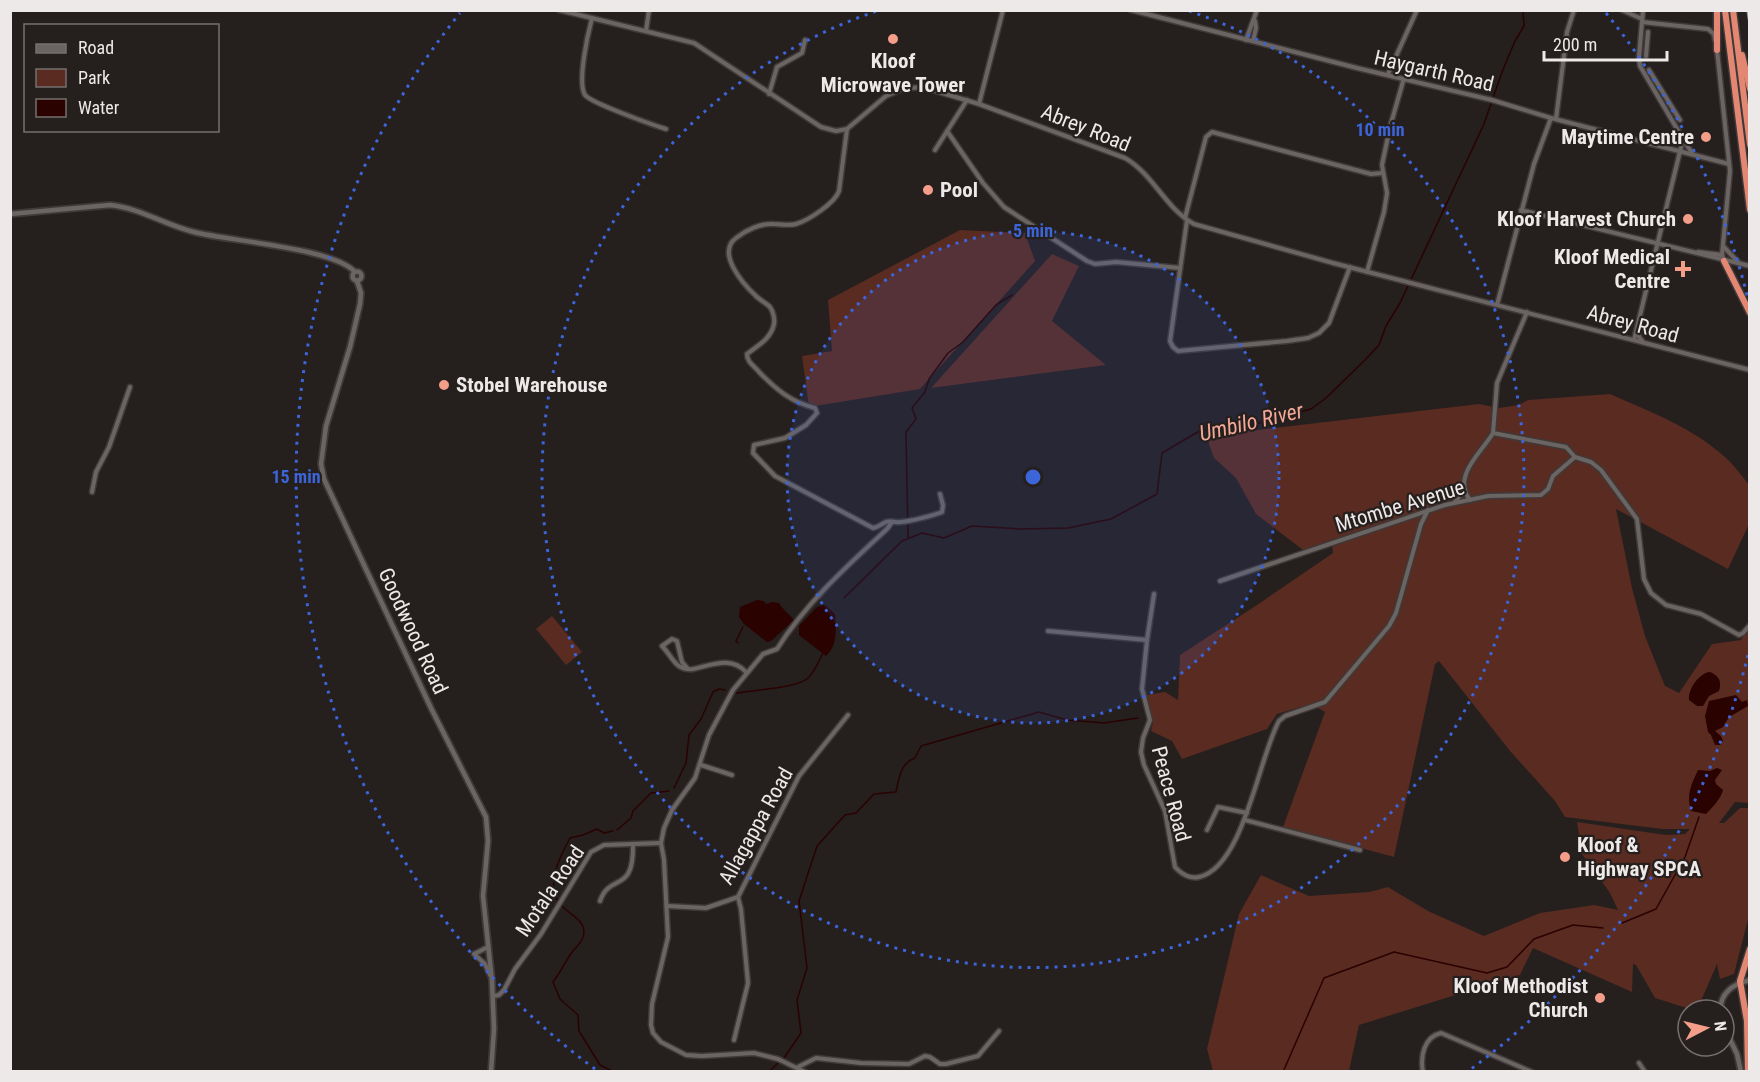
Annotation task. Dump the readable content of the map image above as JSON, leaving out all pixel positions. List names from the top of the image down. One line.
{"streets":{"street":["Haygarth Road","Abrey Road","Mtombe Avenue","Goodwood Road","Peace Road","Allagappa Road","Motala Road"]},"crossings":[["Mtombe Avenue","Peace Road"],["Goodwood Road","Motala Road"]],"water":["Umbilo River"],"places":{"other":["Kloof Microwave Tower","Maytime Centre","Pool","Kloof Harvest Church","Stobel Warehouse","Kloof & Highway SPCA","Kloof Methodist Church"],"health":["Kloof Medical Centre"]},"legend":["Road","Park","Water"],"scale_bar":"200 m","north":"right","rings":["10 min","5 min","15 min"]}
